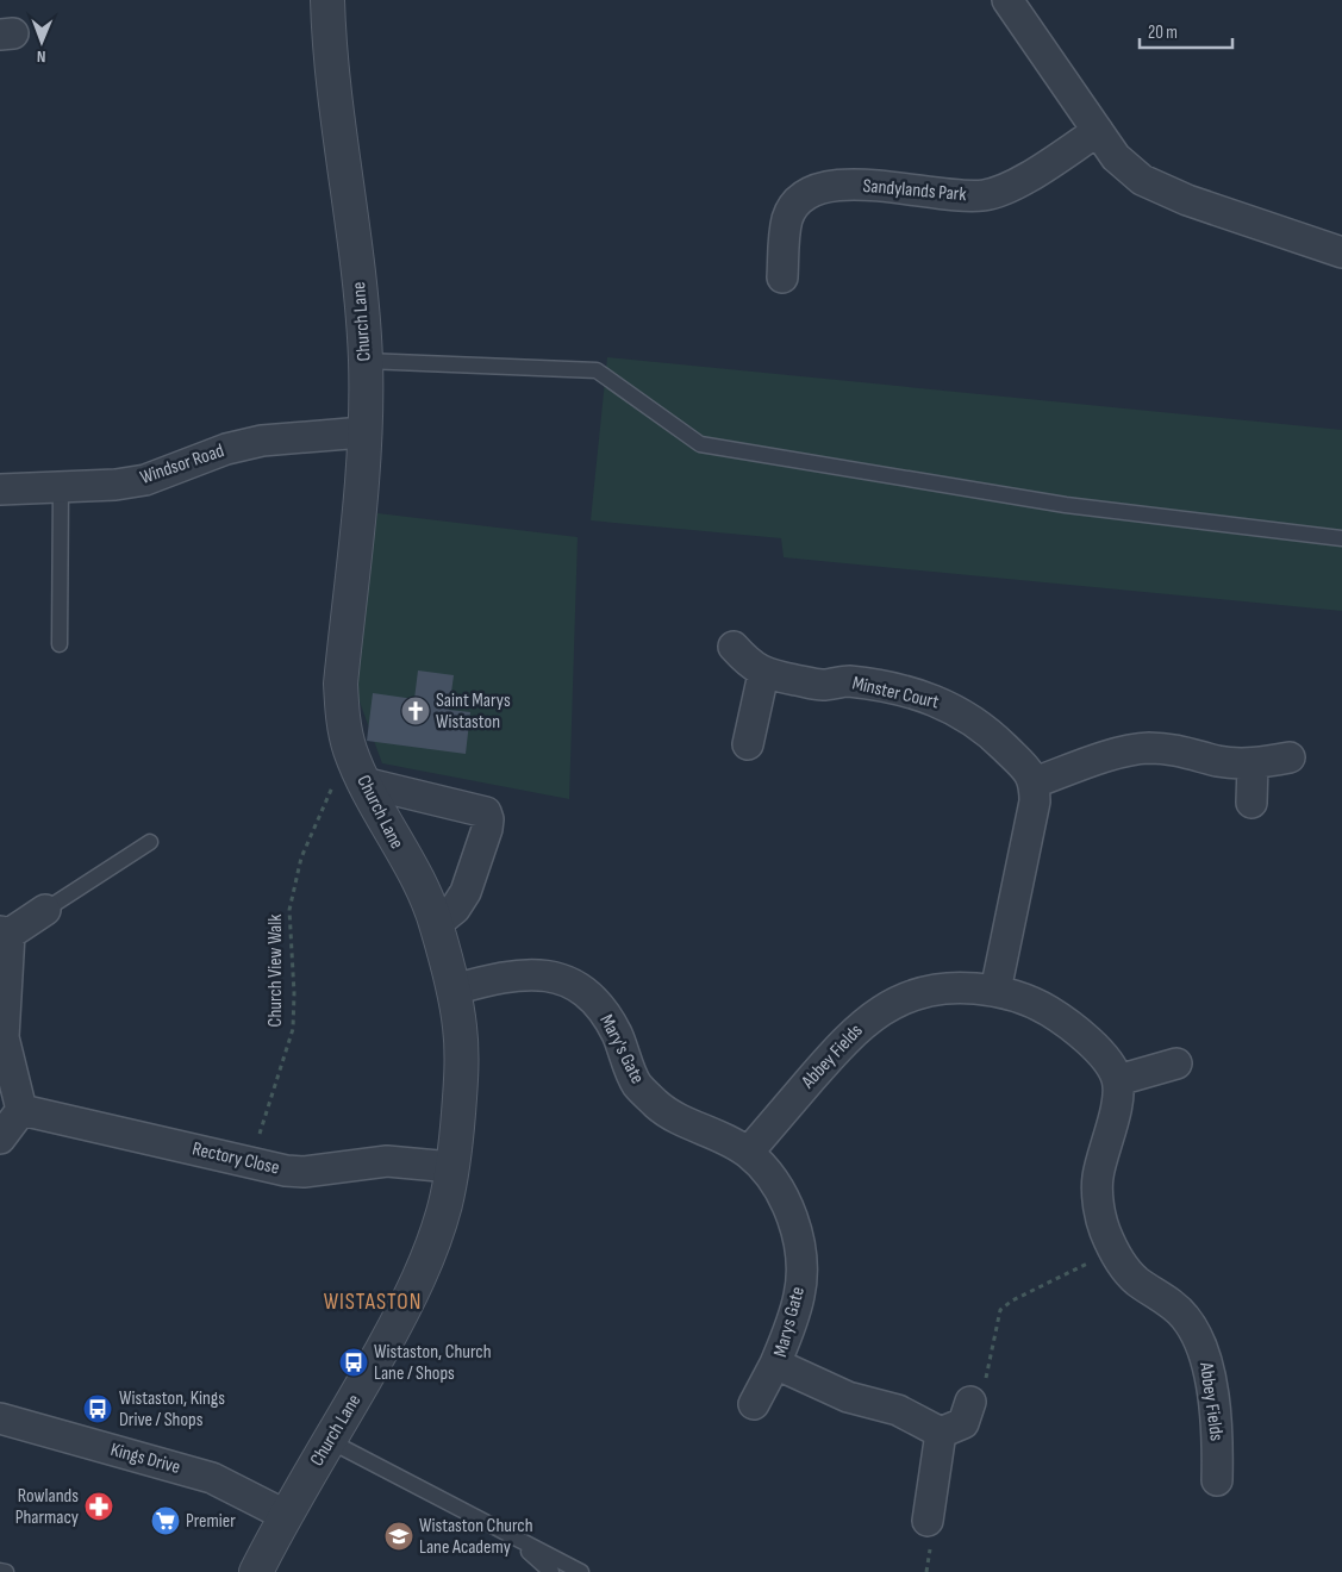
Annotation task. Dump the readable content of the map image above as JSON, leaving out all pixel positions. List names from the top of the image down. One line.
{"streets":{"street":["Sandylands Park","Church Lane","Windsor Road","Minster Court","Mary's Gate","Abbey Fields","Rectory Close","Marys Gate","Kings Drive"],"path":["Church View Walk"]},"crossings":[["Church Lane","Windsor Road"],["Church Lane","Church View Walk"],["Church Lane","Mary's Gate"],["Church Lane","Rectory Close"],["Church Lane","Kings Drive"],["Church View Walk","Rectory Close"],["Mary's Gate","Abbey Fields"],["Mary's Gate","Marys Gate"],["Abbey Fields","Marys Gate"]],"districts":["WISTASTON"],"places":{"church":["Saint Marys Wistaston"],"bus stop":["Wistaston, Church Lane / Shops","Wistaston, Kings Drive / Shops"],"pharmacy":["Rowlands Pharmacy"],"supermarket":["Premier"],"school or university":["Wistaston Church Lane Academy"]},"scale_bar":"20 m","north":"bottom"}
